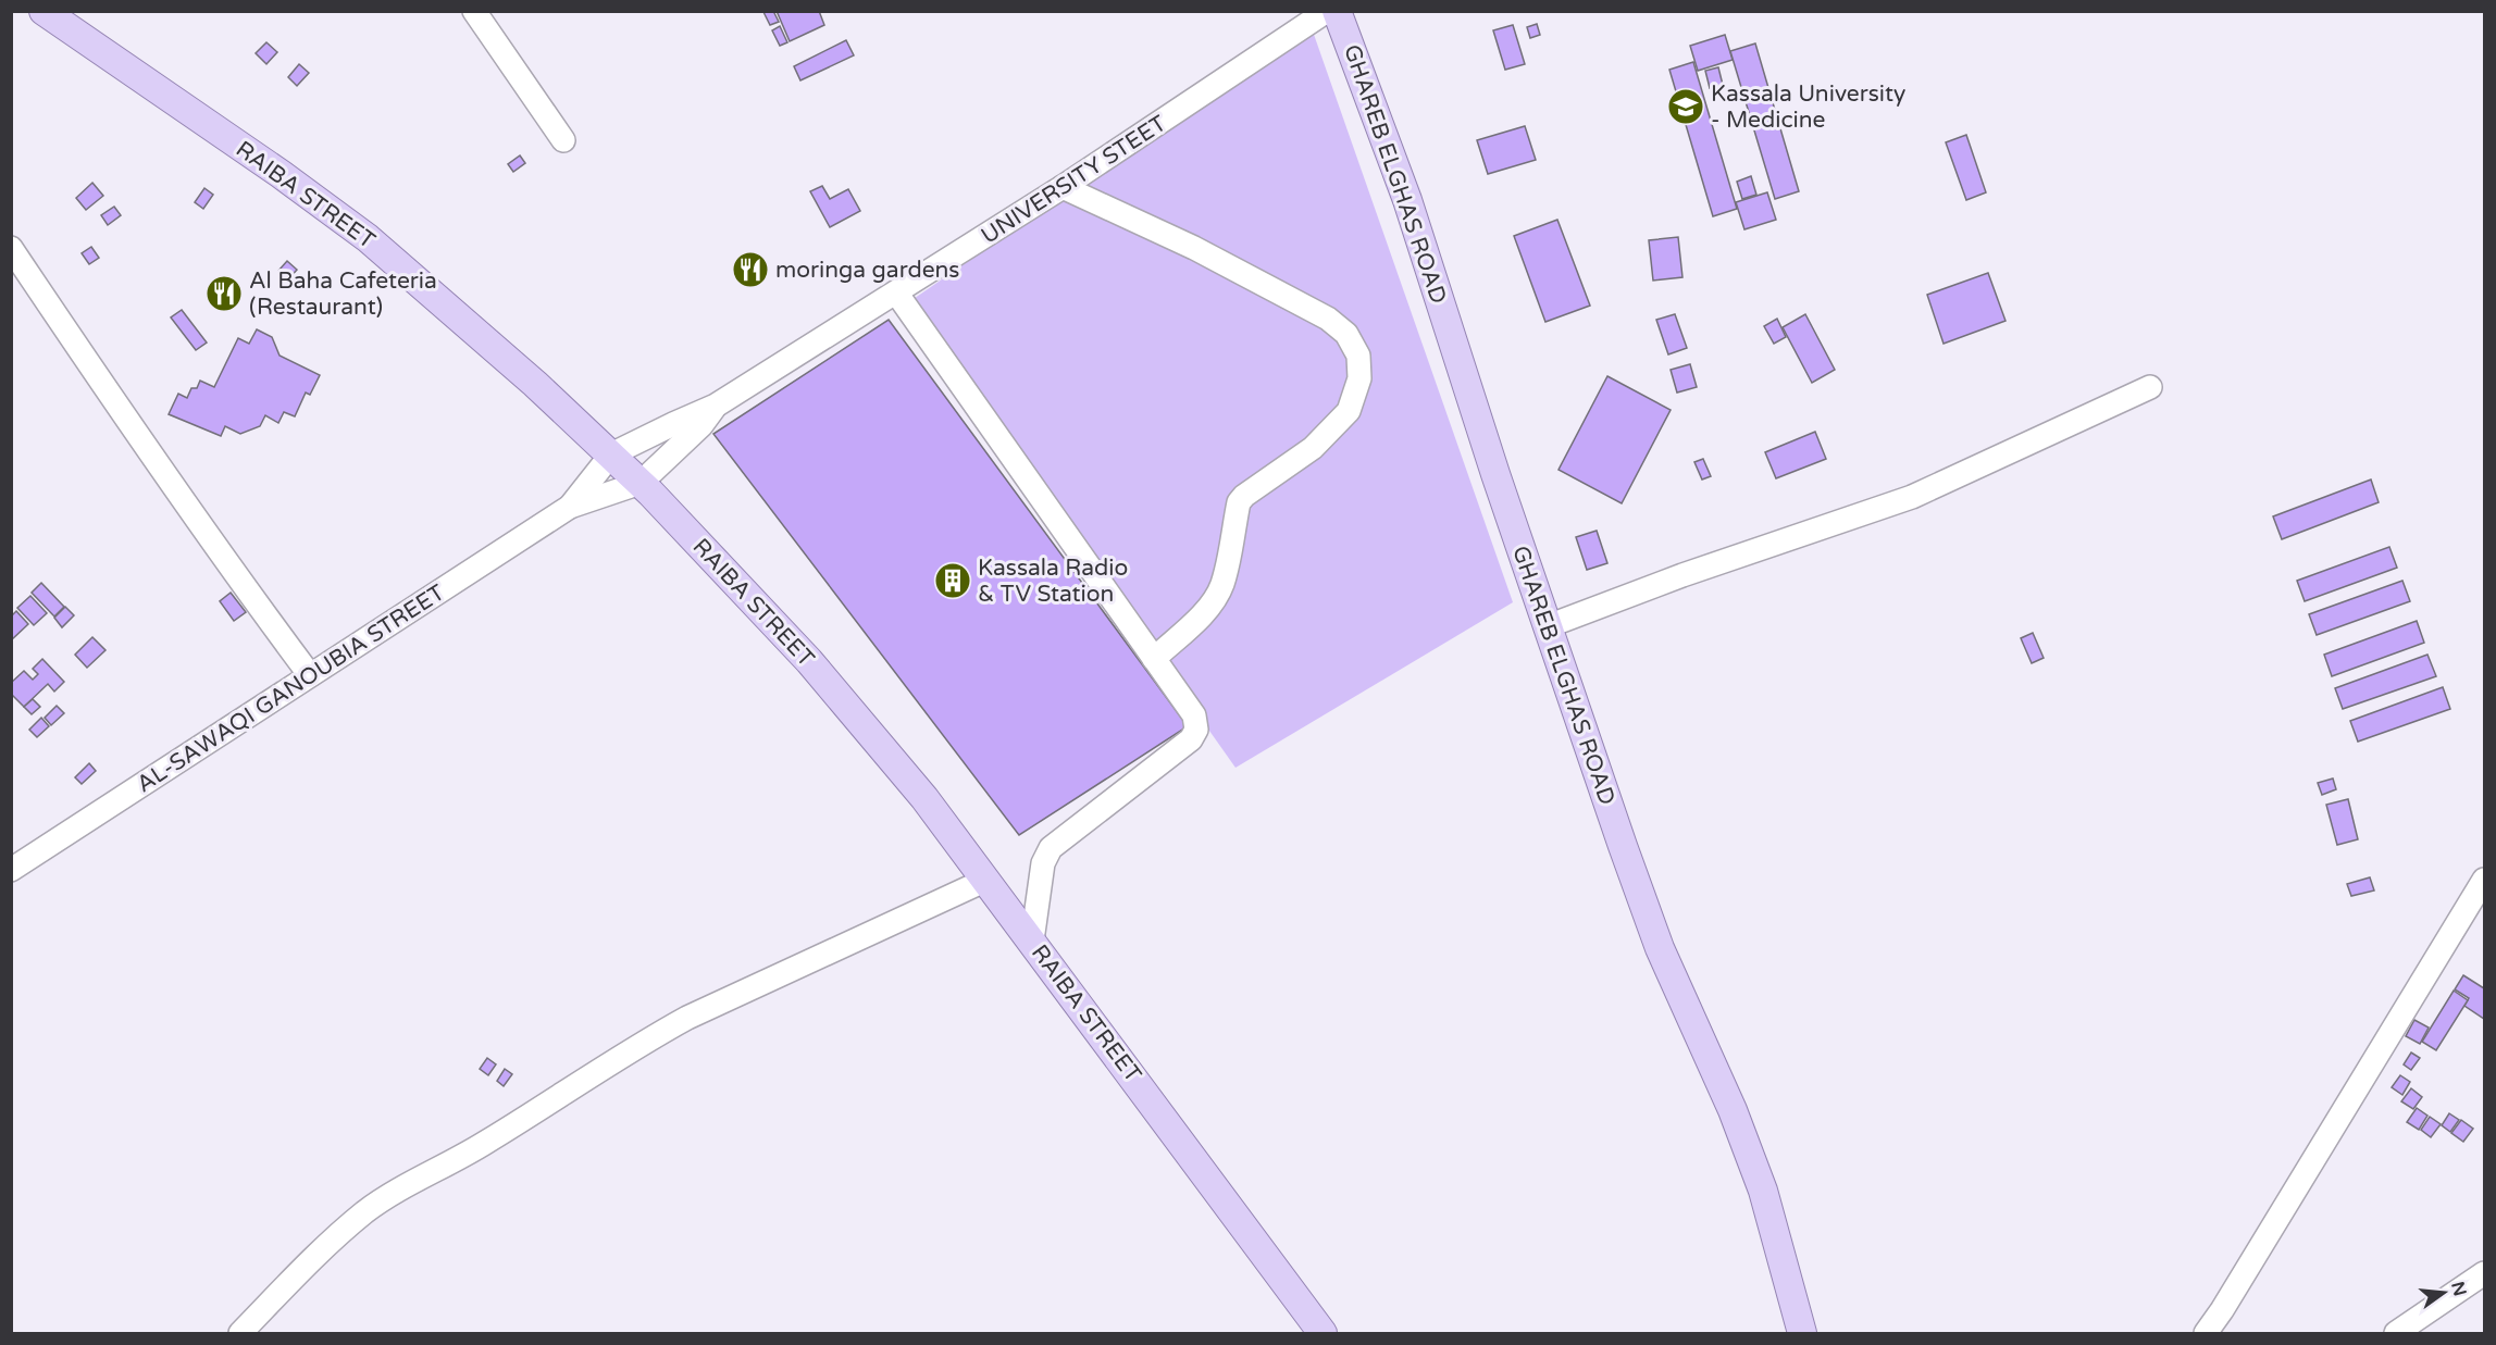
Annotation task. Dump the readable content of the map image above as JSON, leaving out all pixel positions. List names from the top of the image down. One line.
{"streets":{"main road":["GHAREB ELGHAS ROAD","RAIBA STREET"],"street":["UNIVERSITY STEET","AL-SAWAQI GANOUBIA STREET"]},"crossings":[["UNIVERSITY STEET","RAIBA STREET"],["UNIVERSITY STEET","AL-SAWAQI GANOUBIA STREET"],["RAIBA STREET","AL-SAWAQI GANOUBIA STREET"]],"places":{"school or university":["Kassala University - Medicine"],"restaurant":["moringa gardens","Al Baha Cafeteria (Restaurant)"],"building":["Kassala Radio & TV Station"]},"north":"right"}
